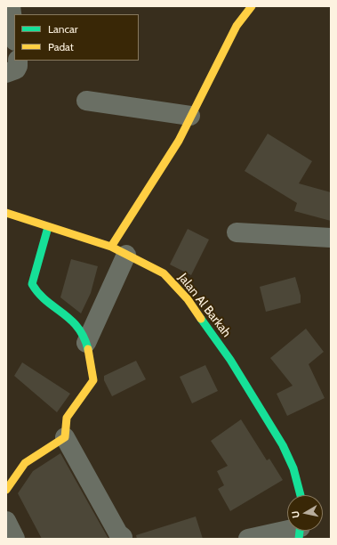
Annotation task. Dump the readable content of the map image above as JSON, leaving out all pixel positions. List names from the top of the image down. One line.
{"streets":{"street":["Jalan Al Barkah"]},"legend":["Lancar","Padat"],"north":"left"}
